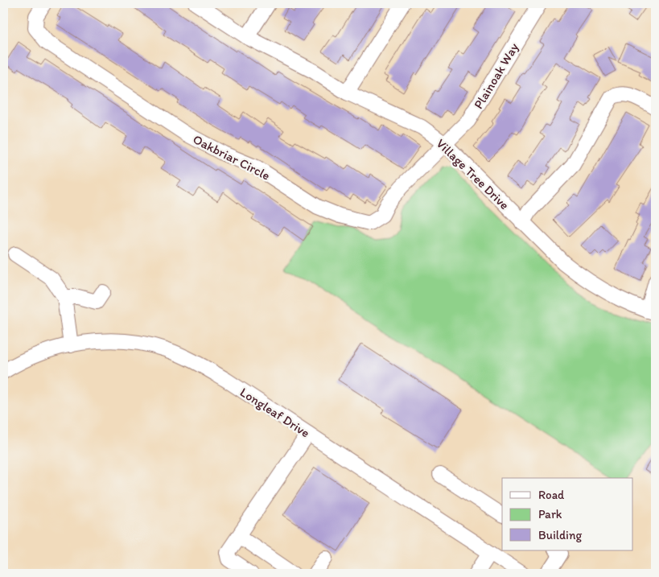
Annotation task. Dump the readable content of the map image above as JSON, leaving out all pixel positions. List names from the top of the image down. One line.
{"streets":{"street":["Plainoak Way","Oakbriar Circle","Village Tree Drive","Longleaf Drive"]},"crossings":[["Plainoak Way","Oakbriar Circle"],["Plainoak Way","Village Tree Drive"],["Oakbriar Circle","Village Tree Drive"]],"legend":["Road","Park","Building"]}
